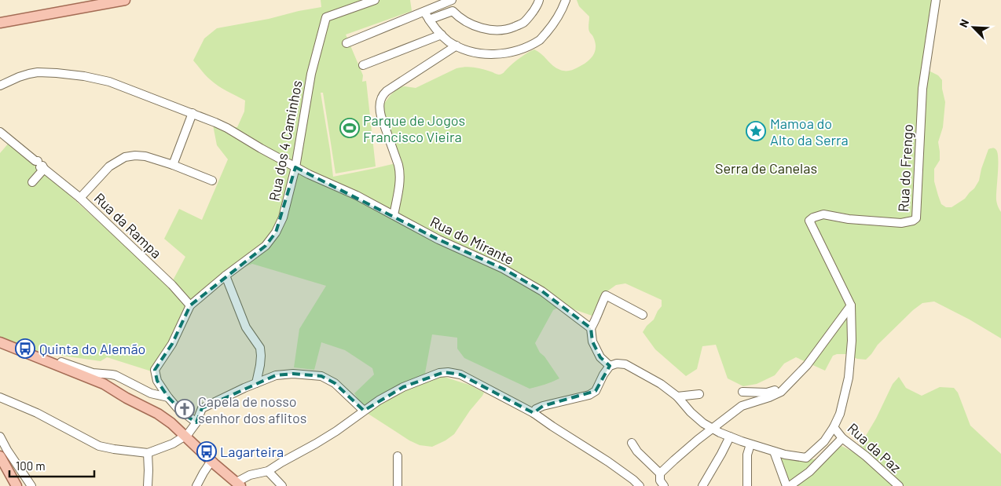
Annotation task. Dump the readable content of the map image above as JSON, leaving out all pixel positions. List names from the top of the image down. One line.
{"streets":{"street":["Rua dos 4 Caminhos","Rua do Frengo","Rua da Rampa","Rua do Mirante","Rua da Paz"]},"crossings":[["Rua dos 4 Caminhos","Rua da Rampa"],["Rua dos 4 Caminhos","Rua do Mirante"],["Rua do Frengo","Rua da Paz"]],"parks":["Serra de Canelas"],"places":{"sports":["Parque de Jogos Francisco Vieira"],"place":["Mamoa do Alto da Serra"],"bus stop":["Quinta do Alemão","Lagarteira"],"church":["Capela de nosso senhor dos aflitos"]},"scale_bar":"100 m","north":"top left"}
